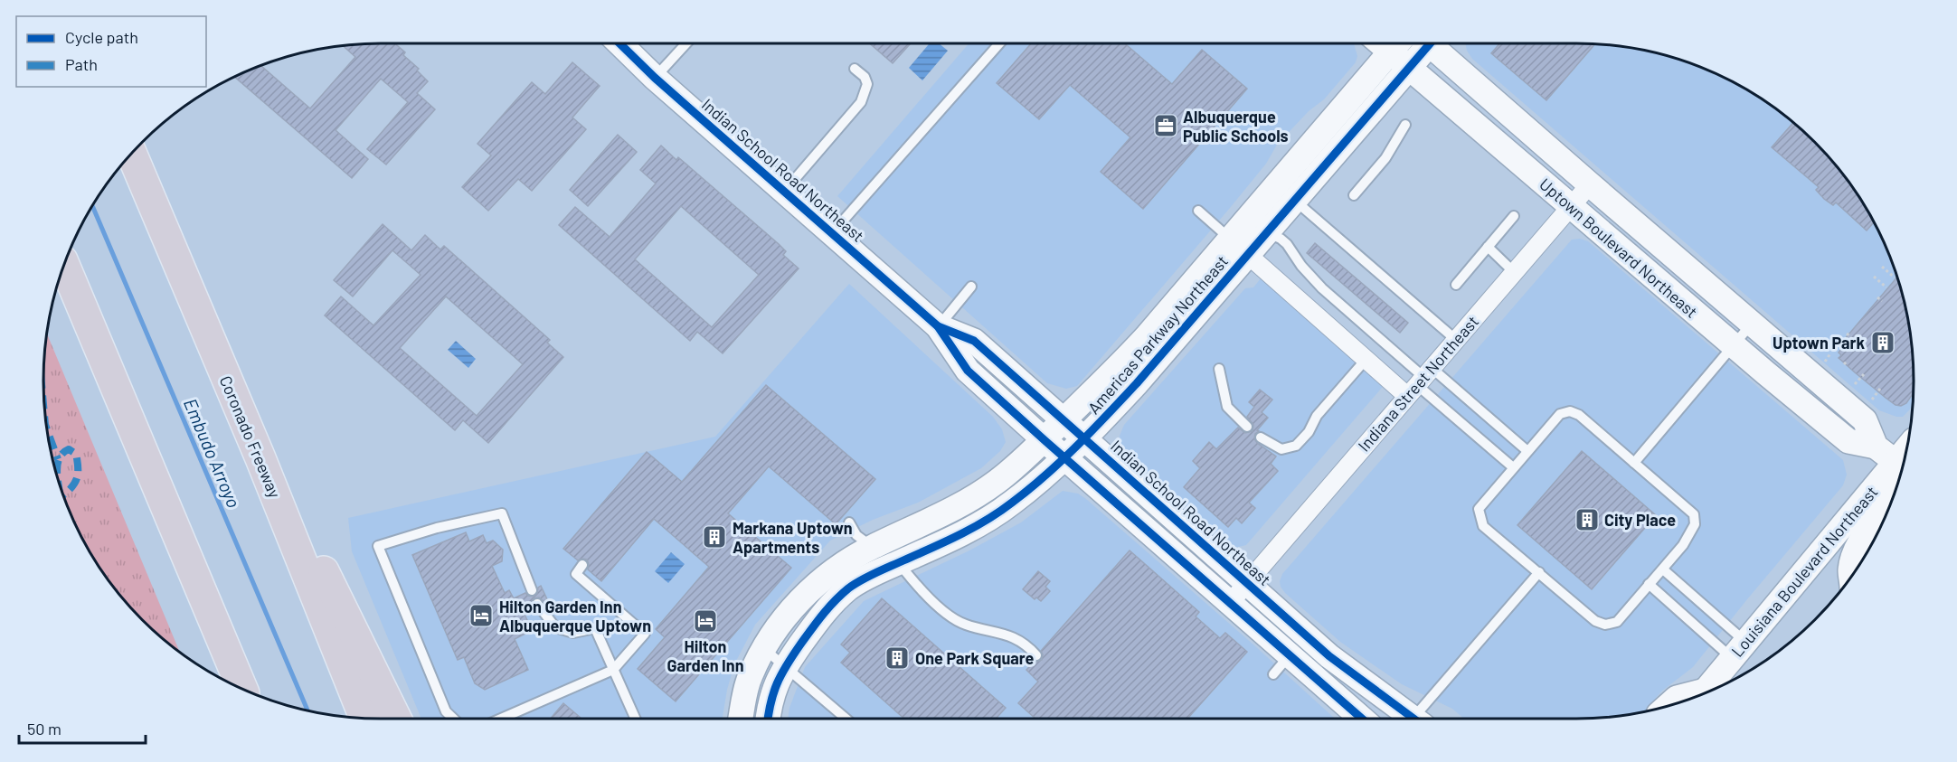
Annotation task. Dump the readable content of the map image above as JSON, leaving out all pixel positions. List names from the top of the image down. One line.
{"streets":{"highway":["Coronado Freeway"],"street":["Indian School Road Northeast","Uptown Boulevard Northeast","Americas Parkway Northeast","Indiana Street Northeast","Louisiana Boulevard Northeast"]},"crossings":[["Indian School Road Northeast","Americas Parkway Northeast"],["Indian School Road Northeast","Indiana Street Northeast"],["Uptown Boulevard Northeast","Americas Parkway Northeast"],["Uptown Boulevard Northeast","Indiana Street Northeast"],["Uptown Boulevard Northeast","Louisiana Boulevard Northeast"]],"water":["Embudo Arroyo"],"places":{"office":["Albuquerque Public Schools"],"building":["Uptown Park","City Place","Markana Uptown Apartments","One Park Square"],"hotel":["Hilton Garden Inn Albuquerque Uptown","Hilton Garden Inn"]},"legend":["Cycle path","Path"],"scale_bar":"50 m"}
